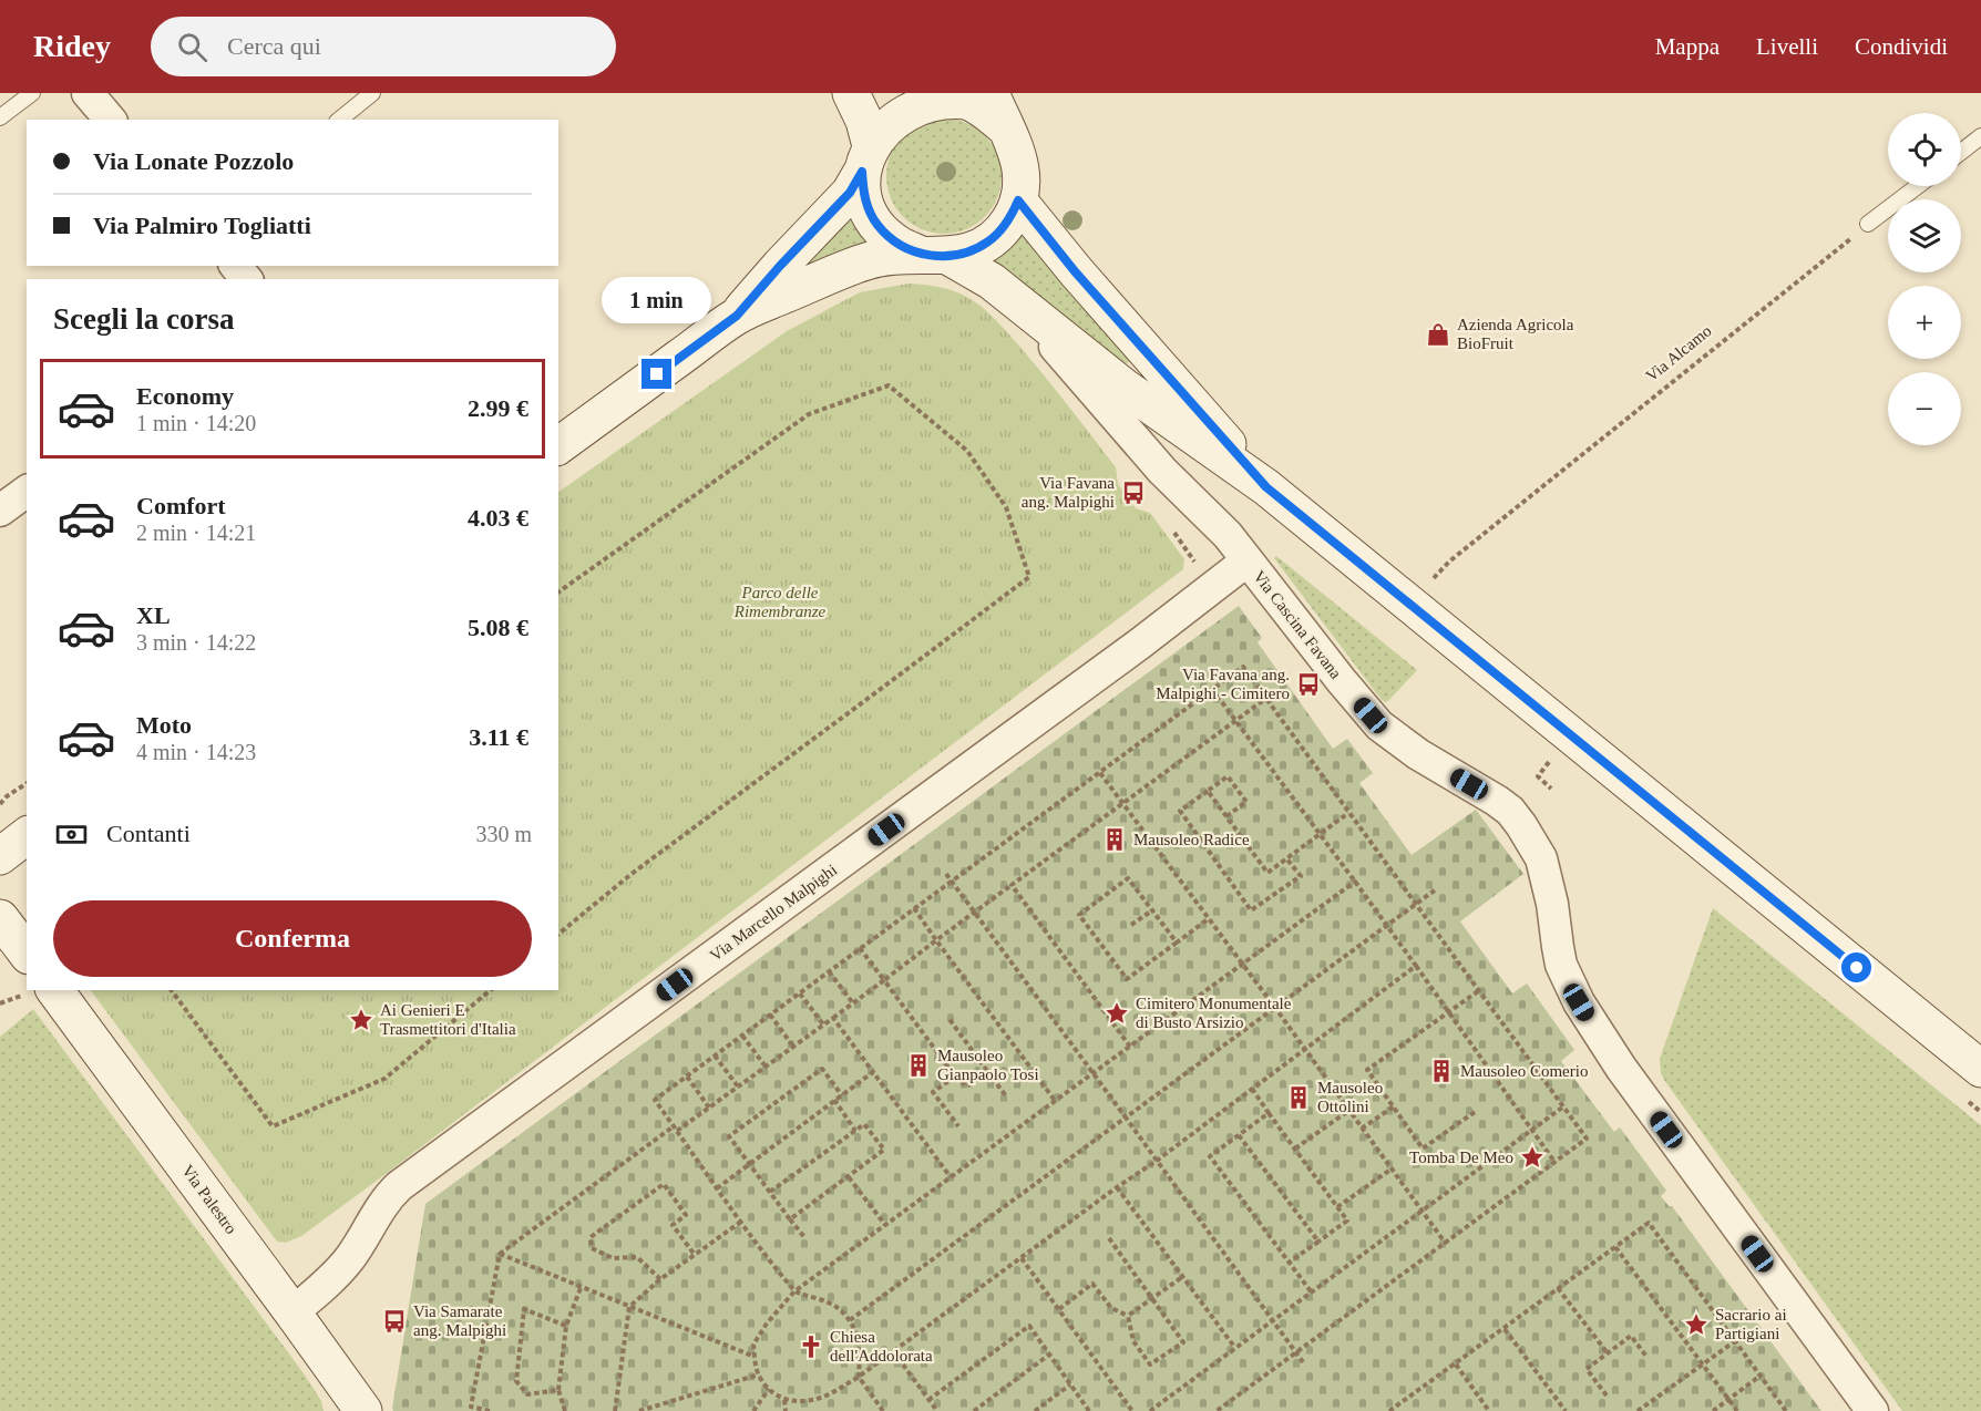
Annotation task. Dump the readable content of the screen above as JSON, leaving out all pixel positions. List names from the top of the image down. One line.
{"streets":{"street":["Via Cascina Favana","Via Marcello Malpighi","Via Palestro"],"path":["Via Alcamo"]},"crossings":[["Via Cascina Favana","Via Marcello Malpighi"],["Via Marcello Malpighi","Via Palestro"]],"parks":["Parco delle Rimembranze"],"places":{"shop":["Azienda Agricola BioFruit"],"bus stop":["Via Favana ang. Malpighi","Via Favana ang. Malpighi - Cimitero","Via Samarate ang. Malpighi"],"building":["Mausoleo Radice","Mausoleo Gianpaolo Tosi","Mausoleo Comerio","Mausoleo Ottolini"],"place":["Cimitero Monumentale di Busto Arsizio","Ai Genieri E Trasmettitori d'Italia","Tomba De Meo","Sacrario ai Partigiani"],"church":["Chiesa dell'Addolorata"]},"page":{"header":"Ridey","search":"Cerca qui","nav":["Mappa","Livelli","Condividi"],"map_buttons":["+","−"],"banner":["Via Lonate Pozzolo","Via Palmiro Togliatti"],"bubble":"1 min","heading":"Scegli la corsa","list":[{"name":"Economy","note":"1 min · 14:20","value":"2.99 €"},{"name":"Comfort","note":"2 min · 14:21","value":"4.03 €"},{"name":"XL","note":"3 min · 14:22","value":"5.08 €"},{"name":"Moto","note":"4 min · 14:23","value":"3.11 €"}],"pay":["Contanti","330 m"],"buttons":"Conferma"}}
